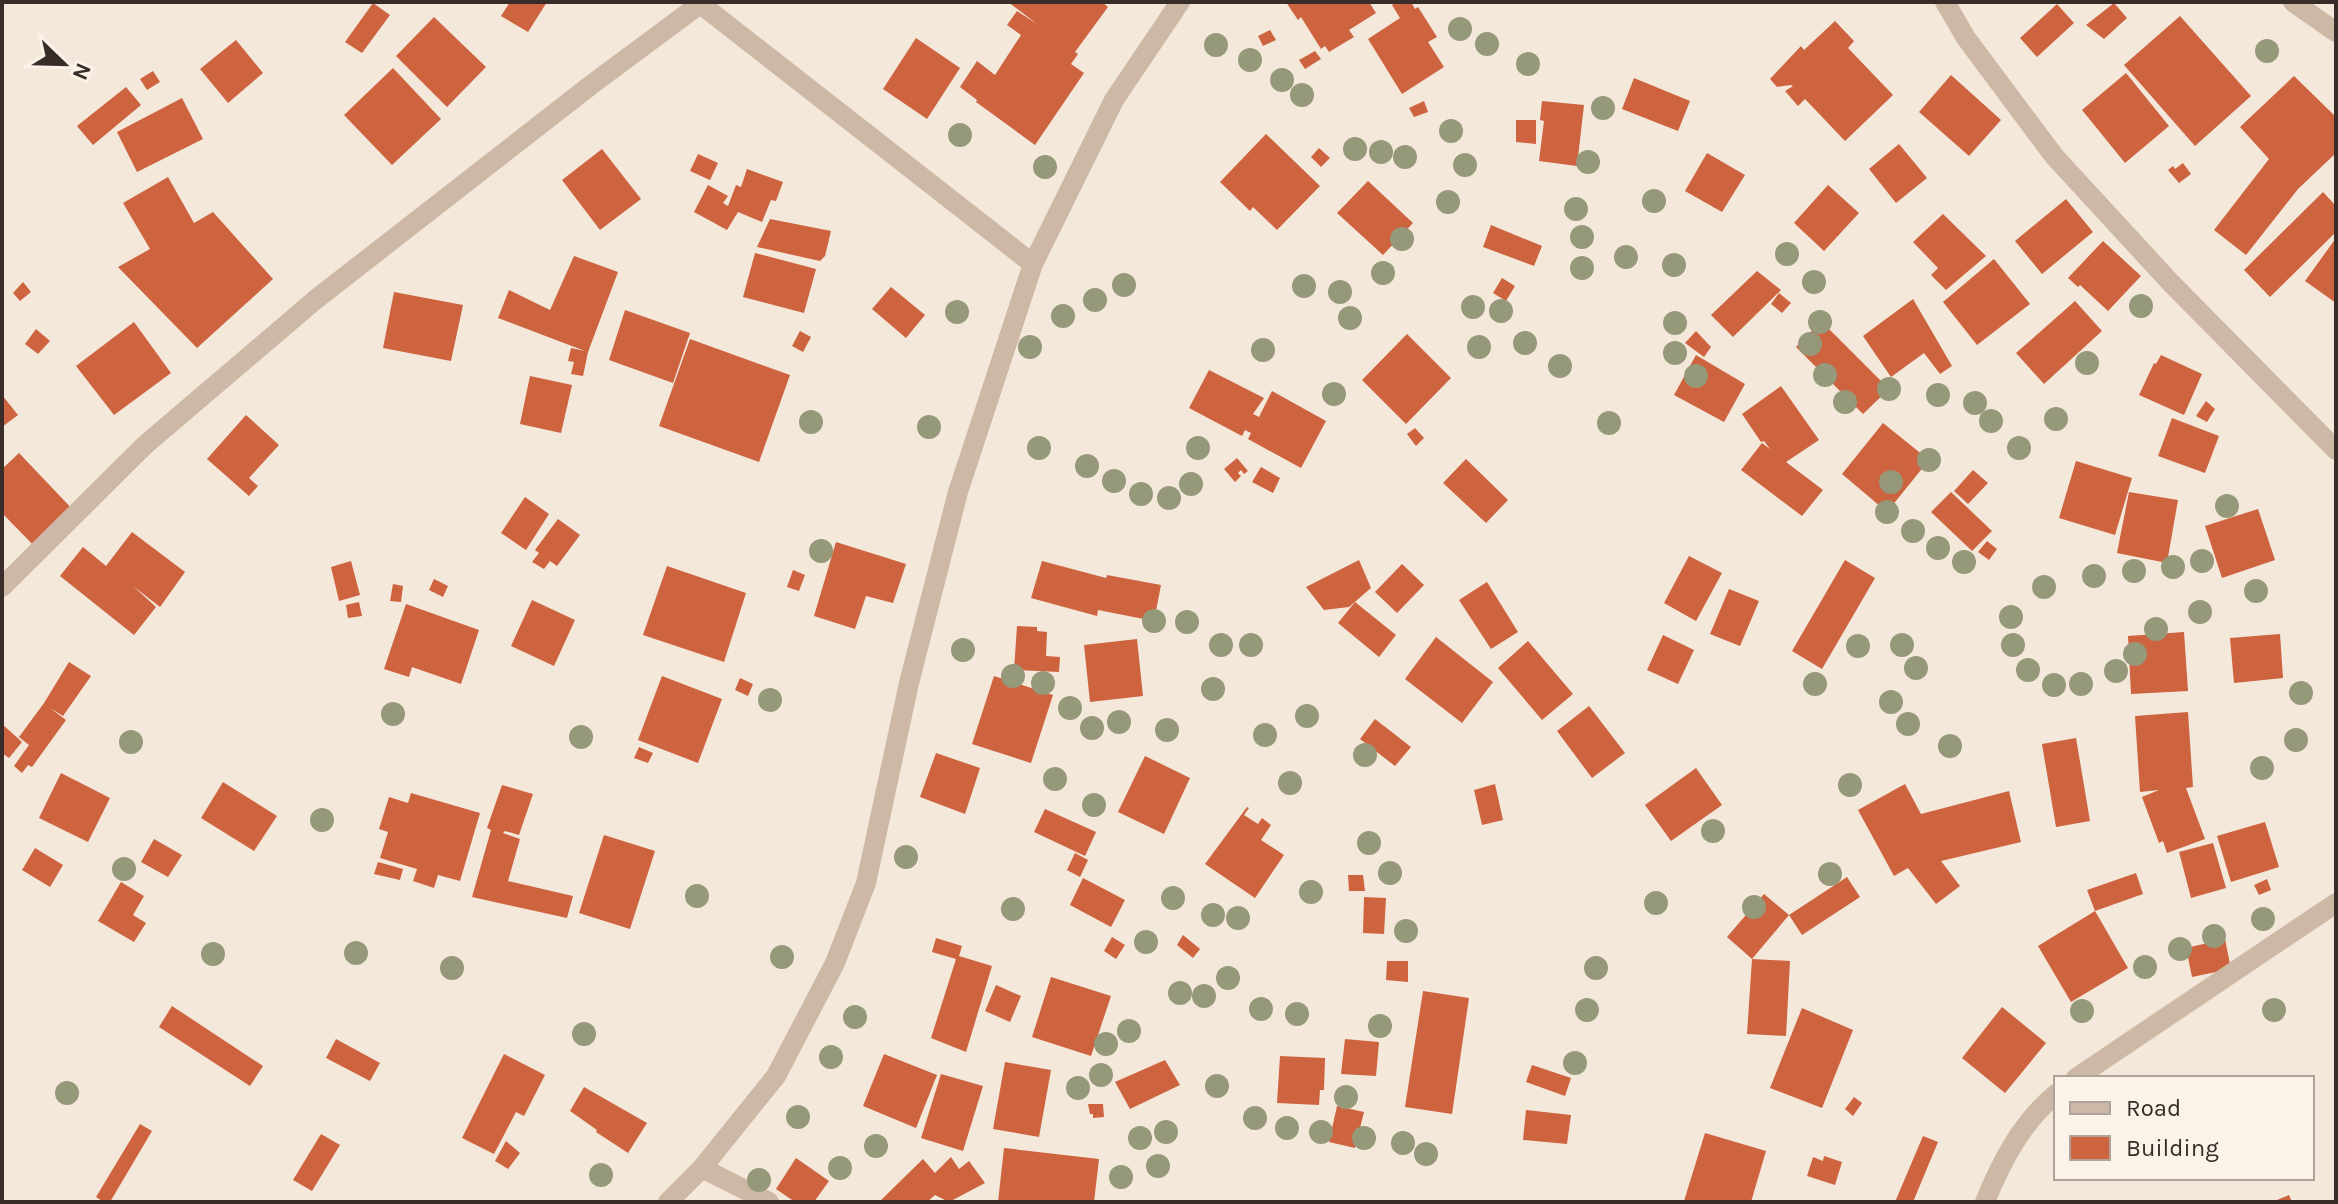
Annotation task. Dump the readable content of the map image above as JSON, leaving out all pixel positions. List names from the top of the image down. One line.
{"legend":["Road","Building"],"north":"bottom right"}
